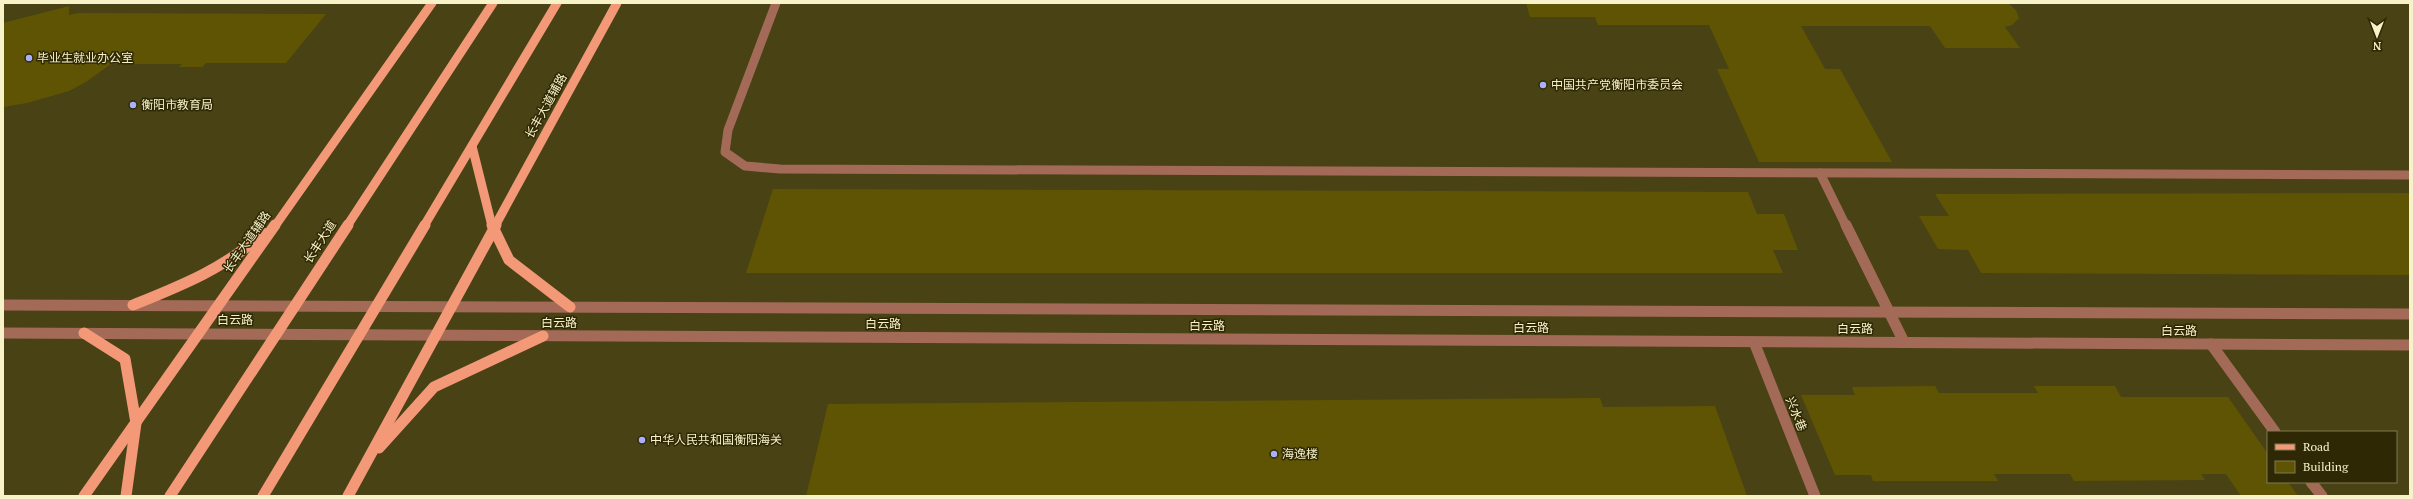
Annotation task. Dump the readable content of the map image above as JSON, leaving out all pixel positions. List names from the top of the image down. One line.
{"streets":{"main road":["长丰大道辅路","长丰大道"],"street":["白云路","兴水巷"]},"crossings":[["长丰大道辅路","白云路"],["长丰大道","白云路"],["白云路","兴水巷"]],"places":["毕业生就业办公室","中国共产党衡阳市委员会","衡阳市教育局","中华人民共和国衡阳海关","海逸楼"],"legend":["Road","Building"],"north":"bottom"}
